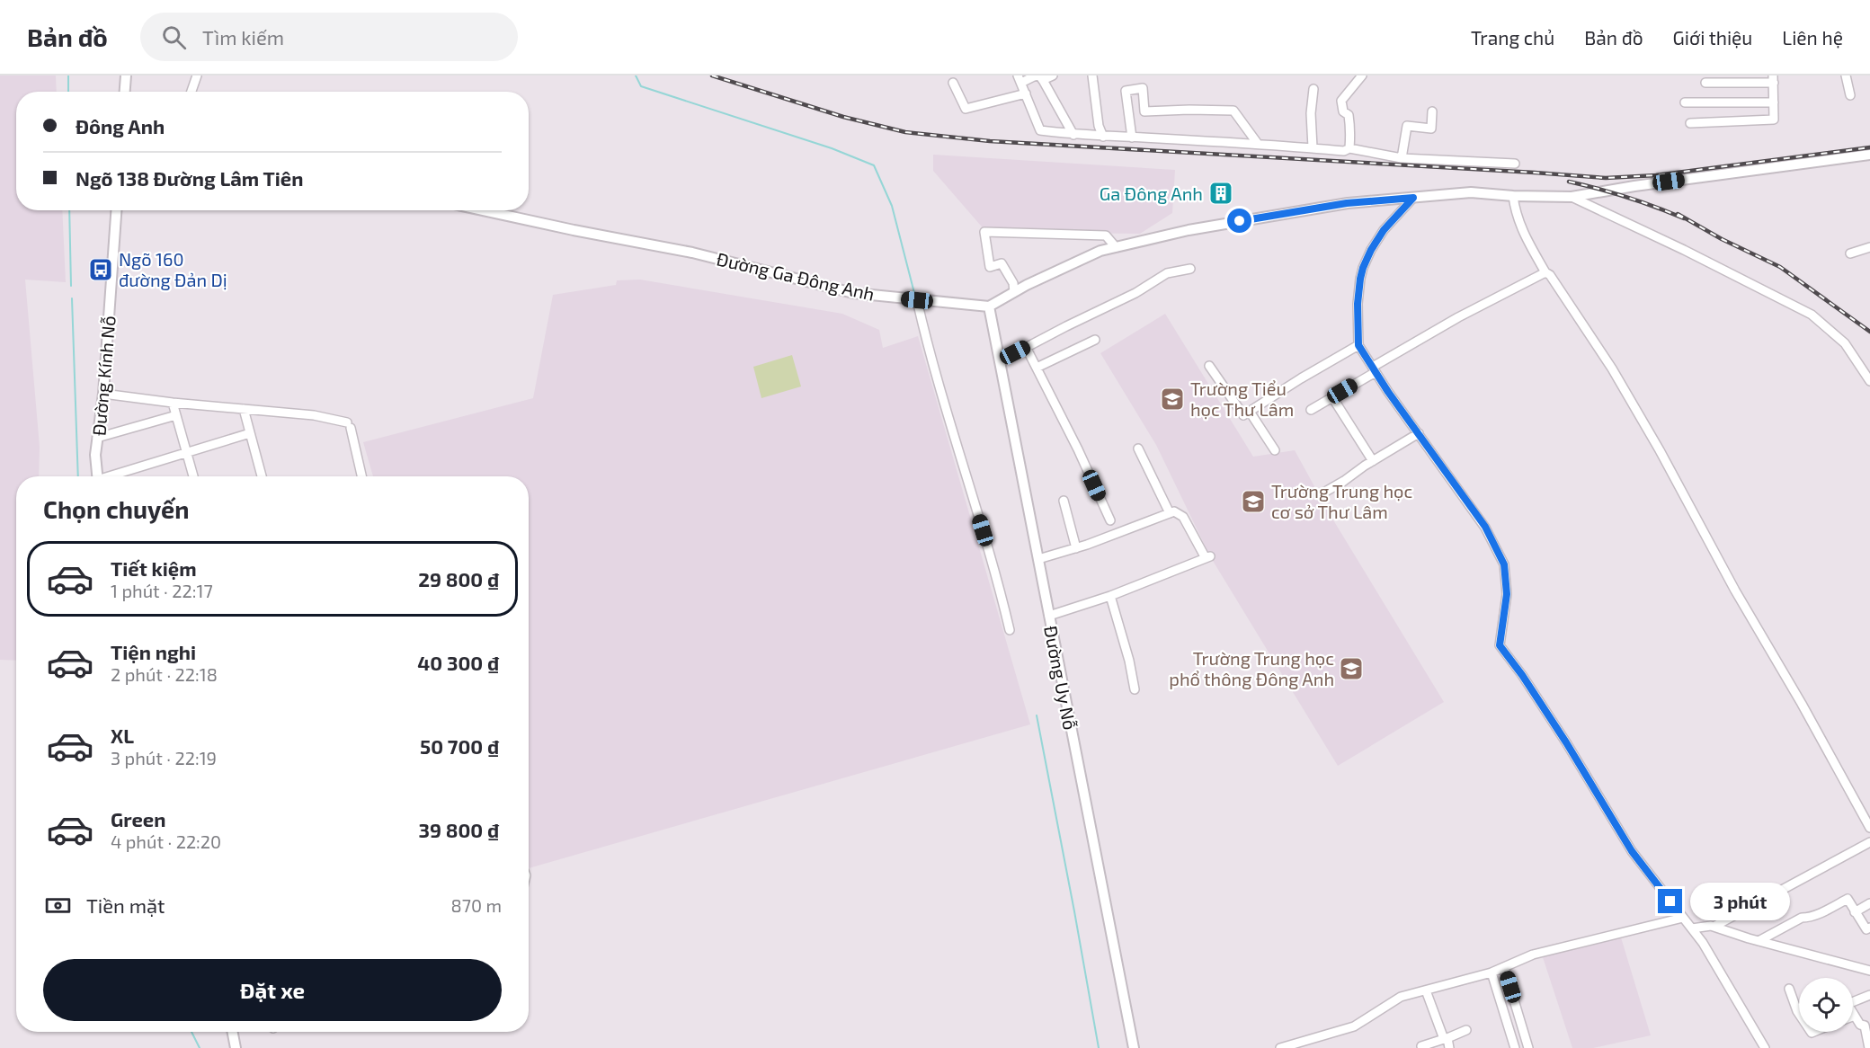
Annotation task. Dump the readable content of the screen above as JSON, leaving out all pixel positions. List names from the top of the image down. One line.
{"streets":{"street":["Đường Ga Đông Anh","Đường Kính Nỗ","Đường Uy Nỗ"]},"crossings":[["Đường Ga Đông Anh","Đường Uy Nỗ"]],"places":{"building":["Ga Đông Anh"],"bus stop":["Ngõ 160 đường Đản Dị"],"school or university":["Trường Tiểu học Thư Lâm","Trường Trung học cơ sở Thư Lâm","Trường Trung học phổ thông Đông Anh"]},"page":{"header":"Bản đồ","search":"Tìm kiếm","nav":["Trang chủ","Bản đồ","Giới thiệu","Liên hệ"],"banner":["Đông Anh","Ngõ 138 Đường Lâm Tiên"],"heading":"Chọn chuyến","list":[{"name":"Tiết kiệm","note":"1 phút · 22:17","value":"29 800 ₫"},{"name":"Tiện nghi","note":"2 phút · 22:18","value":"40 300 ₫"},{"name":"XL","note":"3 phút · 22:19","value":"50 700 ₫"},{"name":"Green","note":"4 phút · 22:20","value":"39 800 ₫"}],"pay":["Tiền mặt","870 m"],"bubble":"3 phút","buttons":"Đặt xe"}}
